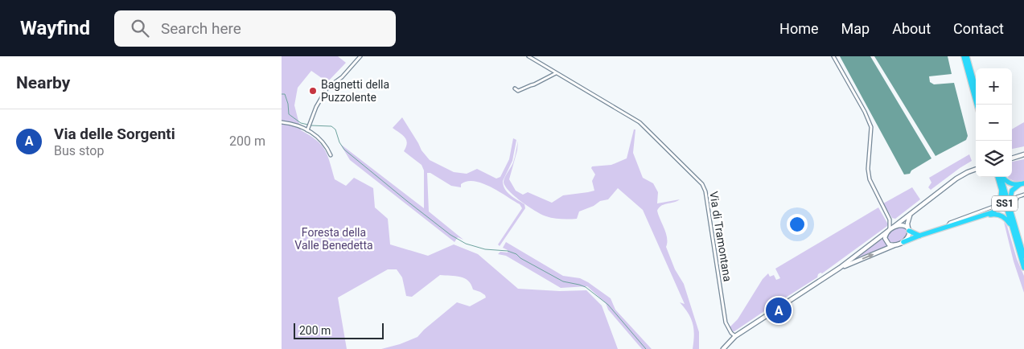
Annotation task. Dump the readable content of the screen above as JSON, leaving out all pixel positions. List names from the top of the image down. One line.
{"streets":{"highway":["SS1"],"street":["Via di Tramontana"]},"parks":["Foresta della Valle Benedetta"],"places":["Bagnetti della Puzzolente"],"scale_bar":"200 m","page":{"header":"Wayfind","search":"Search here","nav":["Home","Map","About","Contact"],"heading":"Nearby","map_buttons":["+","−"],"list":[{"mark":"A","name":"Via delle Sorgenti","note":"Bus stop","value":"200 m"}],"pins":"A","scale":"200 m"}}
